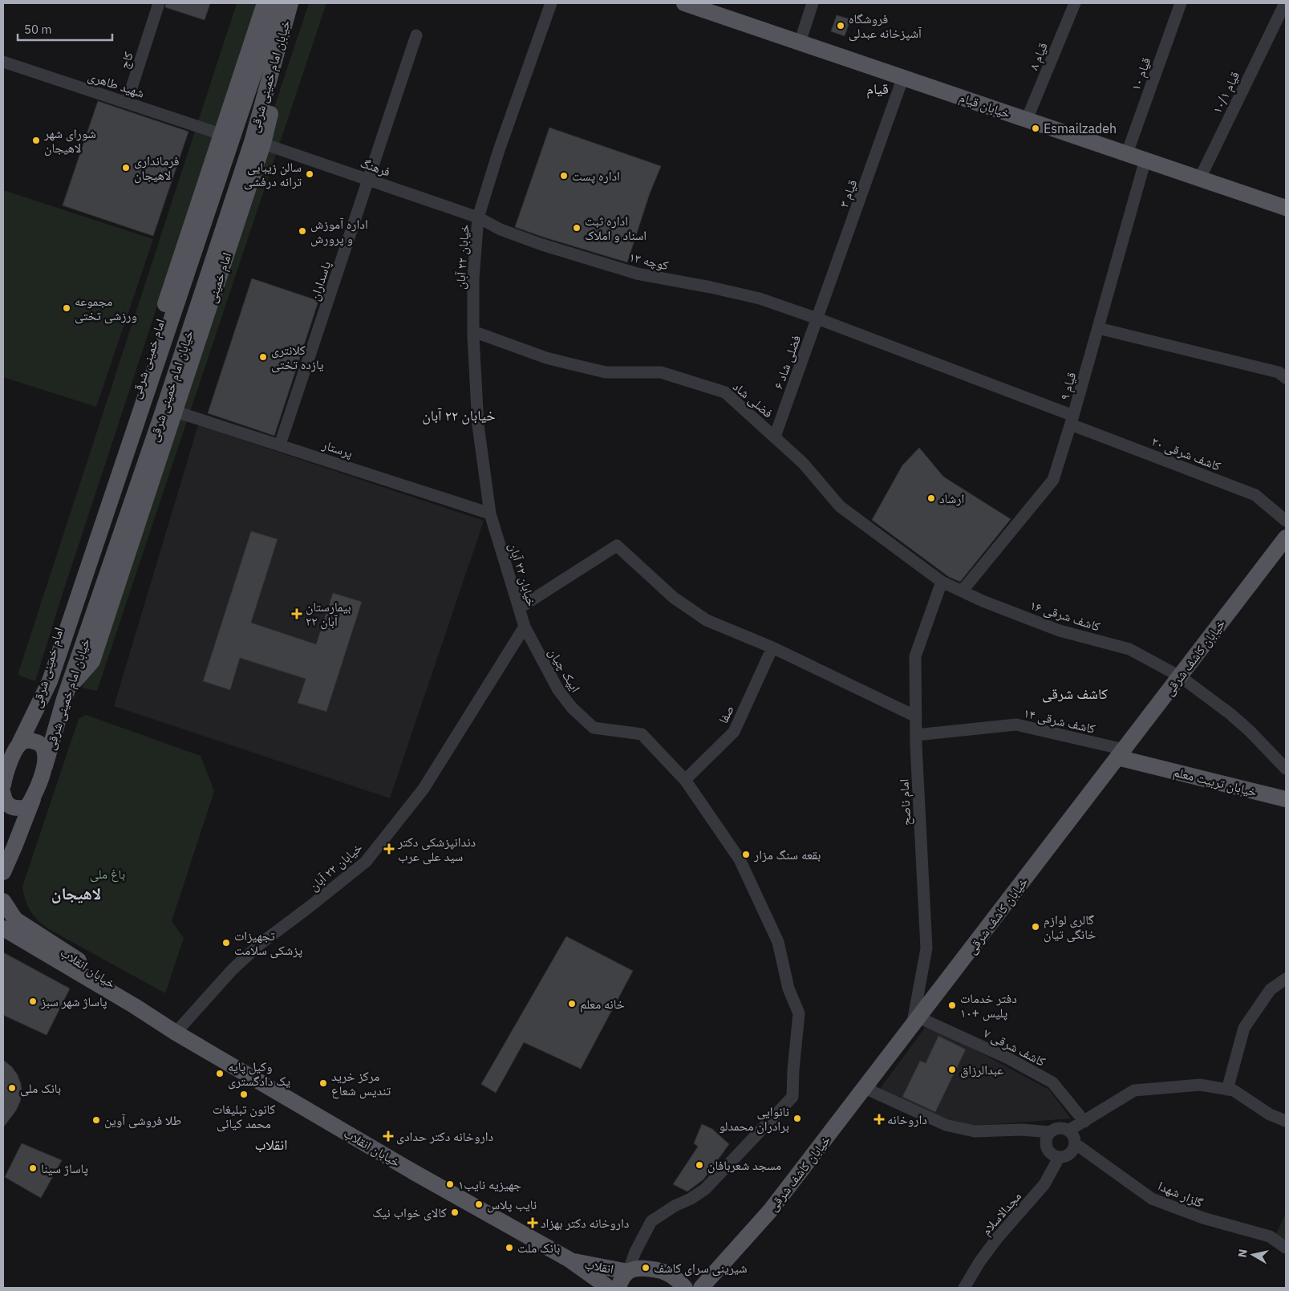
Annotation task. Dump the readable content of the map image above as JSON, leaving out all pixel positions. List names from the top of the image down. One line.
{"streets":{"main road":["خیابان امام خمینی شرقی","خیابان قیام","امام خمینی","امام خمینی شرقی","خیابان کاشف شرقی","خیابان تربیت معلم","خیابان انقلاب","انقلاب"],"street":["قیام ۸","کاج","قیام ۱۰","شهید طاهری","قیام ۱۰/۱","فرهنگ","قیام ۳","خیابان ۲۲ آبان","کوچه ۱۳","پاسداران","فضلی شاد ۶","قیام ۹","فضلی شاد","پرستار","کاشف شرقی ۲۰","کاشف شرقی ۱۶","ایپک چیان","صفا","کاشف شرقی ۱۴","امام ناصح","کاشف شرقی ۷","گلزار شهدا","مجدالاسلام"]},"crossings":[["قیام ۸","خیابان قیام"],["کاج","شهید طاهری"],["قیام ۱۰","خیابان قیام"],["خیابان امام خمینی شرقی","امام خمینی شرقی"],["شهید طاهری","امام خمینی شرقی"],["قیام ۱۰/۱","خیابان قیام"],["خیابان قیام","قیام ۳"],["خیابان قیام","قیام ۹"],["فرهنگ","خیابان ۲۲ آبان"],["فرهنگ","کوچه ۱۳"],["فرهنگ","امام خمینی"],["فرهنگ","پاسداران"],["قیام ۳","کوچه ۱۳"],["قیام ۳","فضلی شاد ۶"],["خیابان ۲۲ آبان","کوچه ۱۳"],["خیابان ۲۲ آبان","فضلی شاد"],["خیابان ۲۲ آبان","پرستار"],["خیابان ۲۲ آبان","ایپک چیان"],["خیابان ۲۲ آبان","خیابان انقلاب"],["کوچه ۱۳","فضلی شاد ۶"],["کوچه ۱۳","قیام ۹"],["کوچه ۱۳","کاشف شرقی ۲۰"],["امام خمینی","امام خمینی شرقی"],["امام خمینی","پرستار"],["پاسداران","پرستار"],["امام خمینی شرقی","پرستار"],["فضلی شاد ۶","فضلی شاد"],["قیام ۹","کاشف شرقی ۲۰"],["قیام ۹","کاشف شرقی ۱۶"],["فضلی شاد","کاشف شرقی ۱۶"],["فضلی شاد","امام ناصح"],["کاشف شرقی ۱۶","خیابان کاشف شرقی"],["کاشف شرقی ۱۶","امام ناصح"],["خیابان کاشف شرقی","کاشف شرقی ۱۴"],["خیابان کاشف شرقی","خیابان تربیت معلم"],["خیابان کاشف شرقی","امام ناصح"],["خیابان کاشف شرقی","کاشف شرقی ۷"],["ایپک چیان","صفا"],["ایپک چیان","انقلاب"],["کاشف شرقی ۱۴","خیابان تربیت معلم"],["کاشف شرقی ۱۴","امام ناصح"],["امام ناصح","کاشف شرقی ۷"],["خیابان انقلاب","انقلاب"],["گلزار شهدا","مجدالاسلام"]],"districts":["قیام","خیابان ۲۲ آبان","کاشف شرقی","لاهیجان","انقلاب"],"parks":["باغ ملی"],"places":{"other":["فروشگاه آشپزخانه عبدلی","Esmailzadeh","شورای شهر لاهیجان","فرمانداری لاهیجان","سالن زیبایی ترانه درفشی","اداره پست","اداره ثبت اسناد و املاک","اداره آموزش و پرورش","مجموعه ورزشی تختی","کلانتری یازده تختی","ارشاد","بقعه سنگ مزار","گالری لوازم خانگی تیان","تجهیزات پزشکی سلامت","پاساژ شهر سبز","خانه معلم","دفتر خدمات پلیس +۱۰","عبدالرزاق","وکیل پایه یک دادگستری","مرکز خرید تندیس شعاع","بانک ملی","کانون تبلیغات محمد کیائی","نانوایی برادران محمدلو","طلا فروشی آوین","مسجد شعربافان","پاساژ سینا","جهیزیه نایب۱","نایب پلاس","کالای خواب نیک","بانک ملت","شیرینی سرای کاشف"],"health":["بیمارستان ۲۲ آبان","دندانپزشکی دکتر سید علی عرب","داروخانه","داروخانه دکتر حدادی","داروخانه دکتر بهزاد"]},"scale_bar":"50 m","north":"left"}
